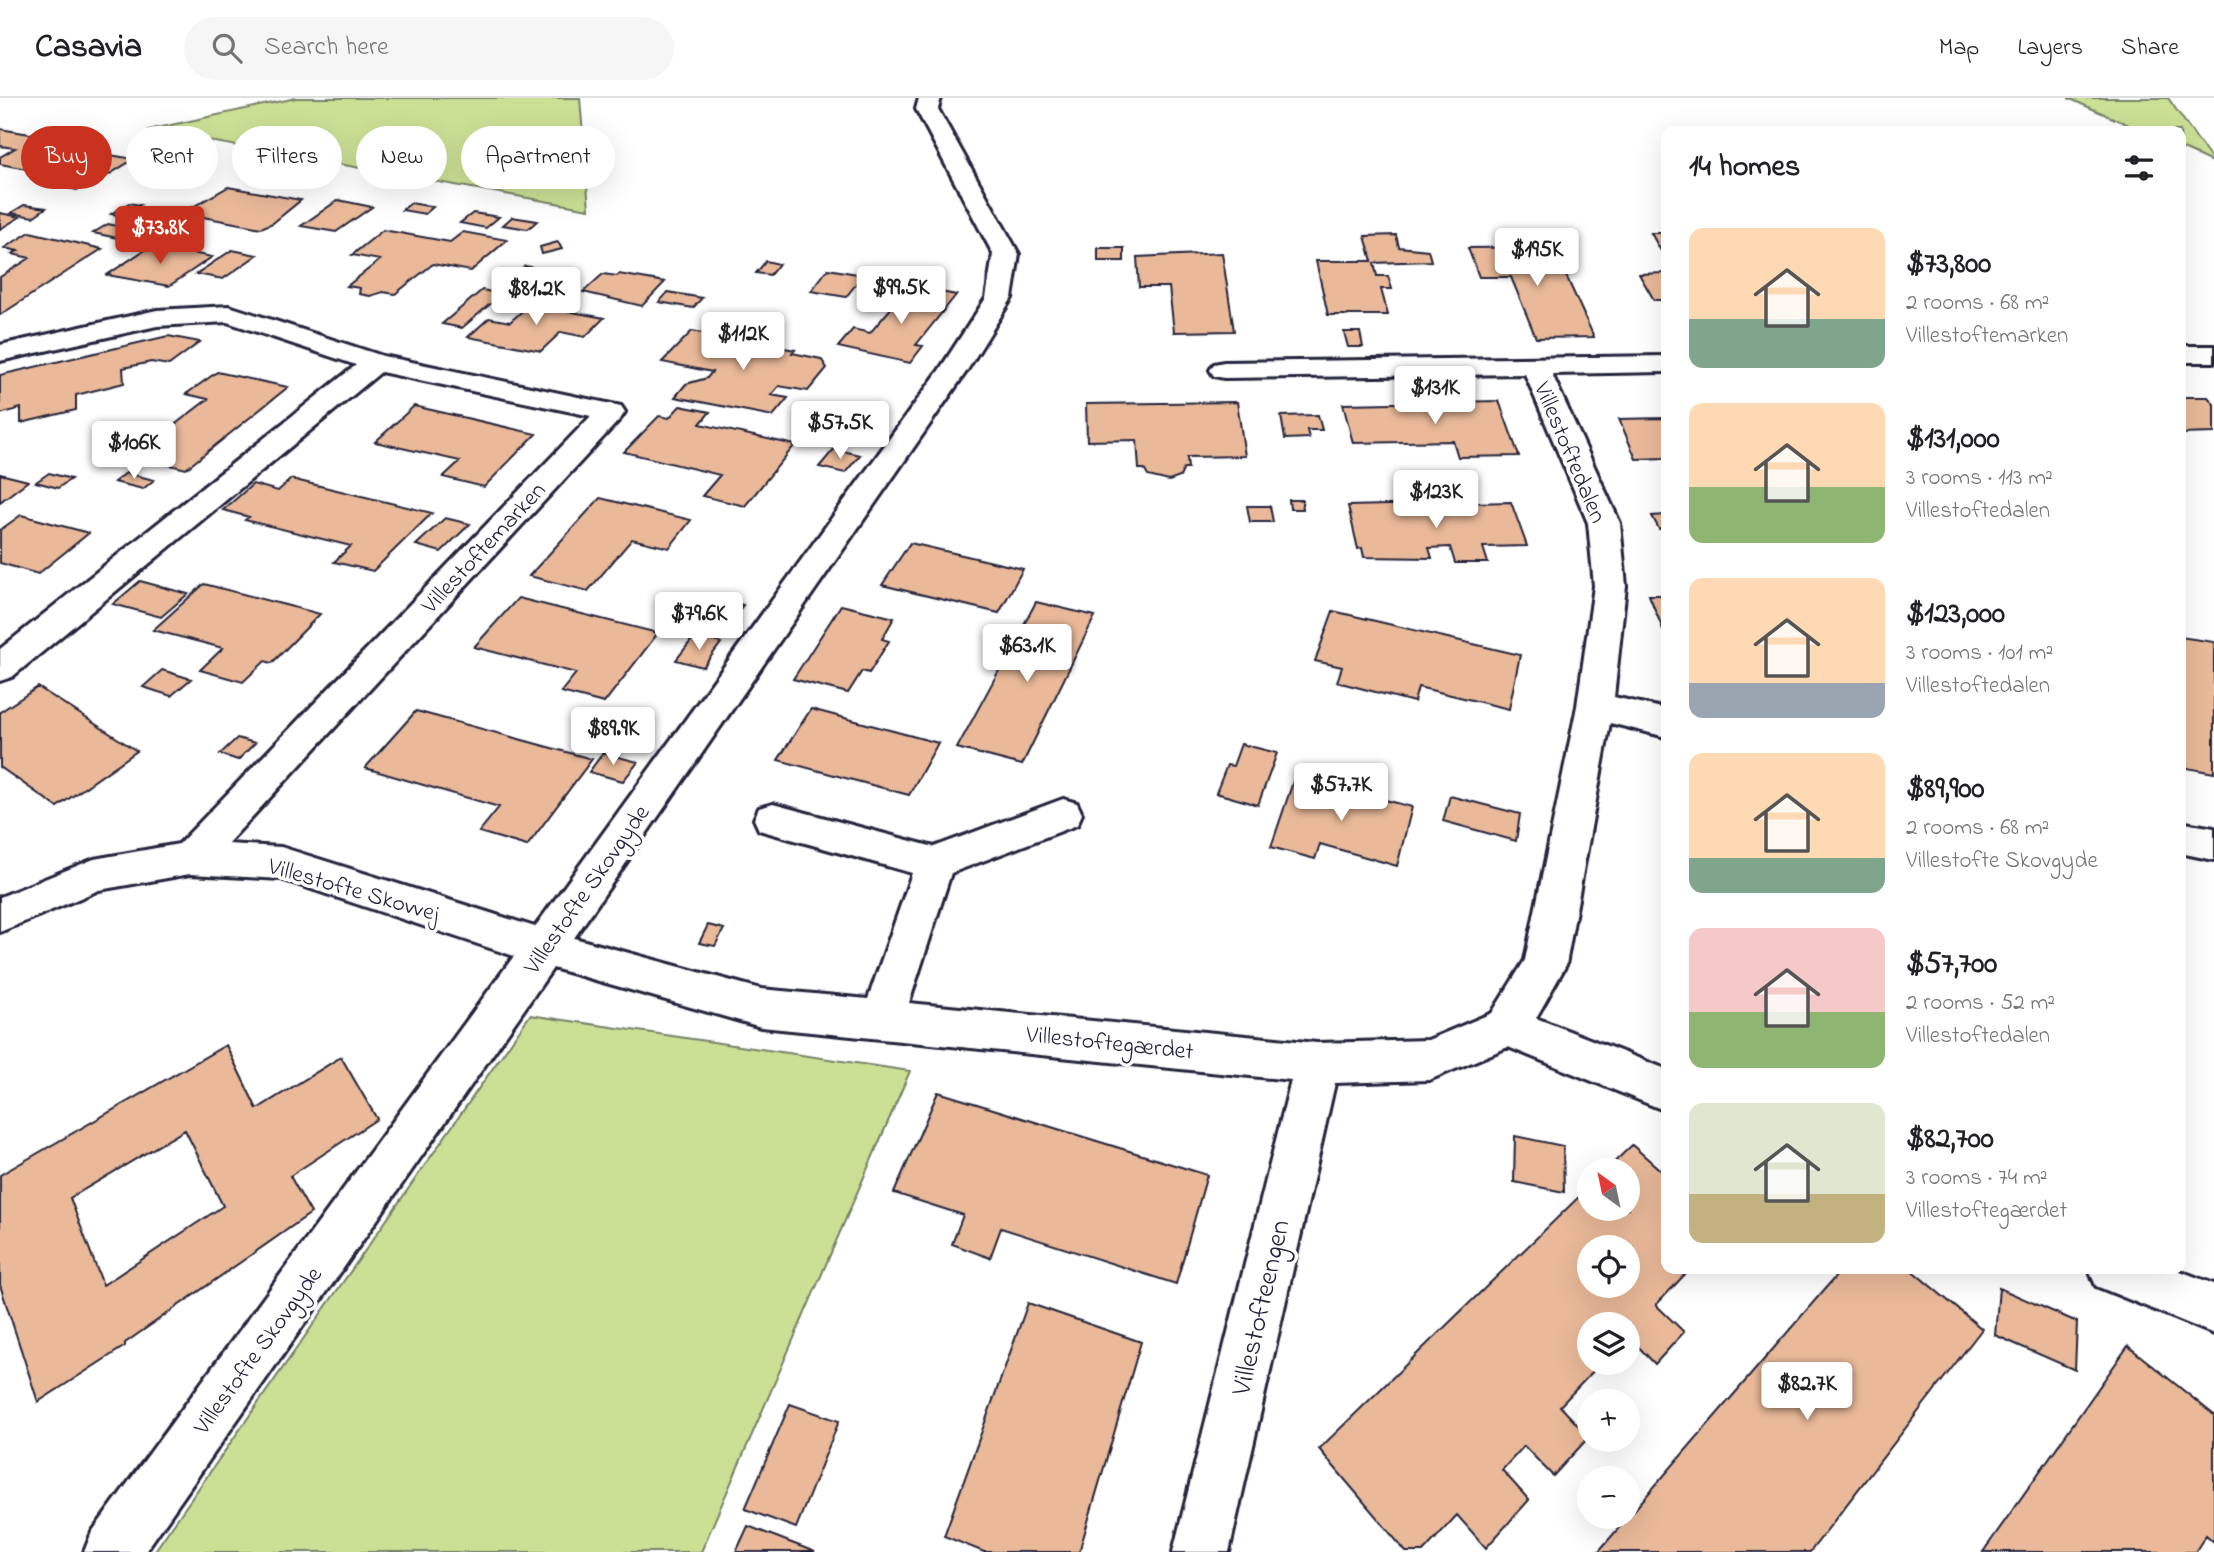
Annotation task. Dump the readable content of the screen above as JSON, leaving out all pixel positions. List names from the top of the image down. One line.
{"streets":{"street":["Villestoftedalen","Villestoftemarken","Villestofte Skovvej","Villestofte Skovgyde","Villestoftegærdet","Villestofteengen"]},"crossings":[["Villestoftedalen","Villestoftegærdet"],["Villestoftemarken","Villestofte Skovvej"],["Villestofte Skovvej","Villestofte Skovgyde"],["Villestofte Skovvej","Villestoftegærdet"],["Villestofte Skovgyde","Villestoftegærdet"],["Villestoftegærdet","Villestofteengen"]],"north":"top left","page":{"header":"Casavia","search":"Search here","nav":["Map","Layers","Share"],"chip":["Buy","Rent","Filters","New","Apartment"],"heading":"14 homes","price":["$73.8K","$195K","$99.5K","$81.2K","$112K","$131K","$57.5K","$106K","$123K","$79.6K","$63.1K","$89.9K","$57.7K","$82.7K"],"list":[{"name":"$73,800","note":"2 rooms · 68 m² · Villestoftemarken"},{"name":"$131,000","note":"3 rooms · 113 m² · Villestoftedalen"},{"name":"$123,000","note":"3 rooms · 101 m² · Villestoftedalen"},{"name":"$89,900","note":"2 rooms · 68 m² · Villestofte Skovgyde"},{"name":"$57,700","note":"2 rooms · 52 m² · Villestoftedalen"},{"name":"$82,700","note":"3 rooms · 74 m² · Villestoftegærdet"}],"map_buttons":["+","−"]}}
